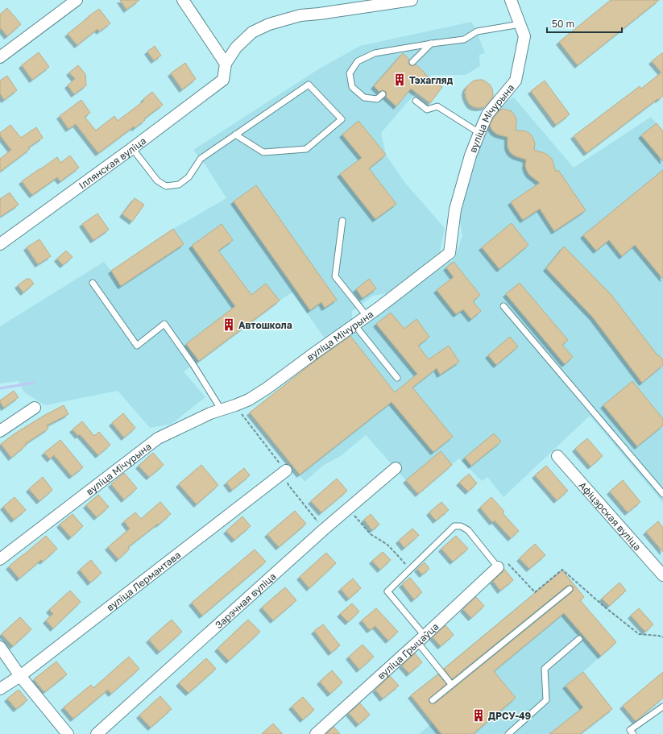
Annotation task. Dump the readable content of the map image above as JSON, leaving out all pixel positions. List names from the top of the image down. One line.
{"streets":{"street":["вуліца Мічурына","Іллянская вуліца","Афіцэрская вуліца","вуліца Лермантава","Зарэчная вуліца","вуліца Грыцаўца"]},"places":{"building":["Тэхагляд","Автошкола","ДРСУ-49"]},"scale_bar":"50 m"}
